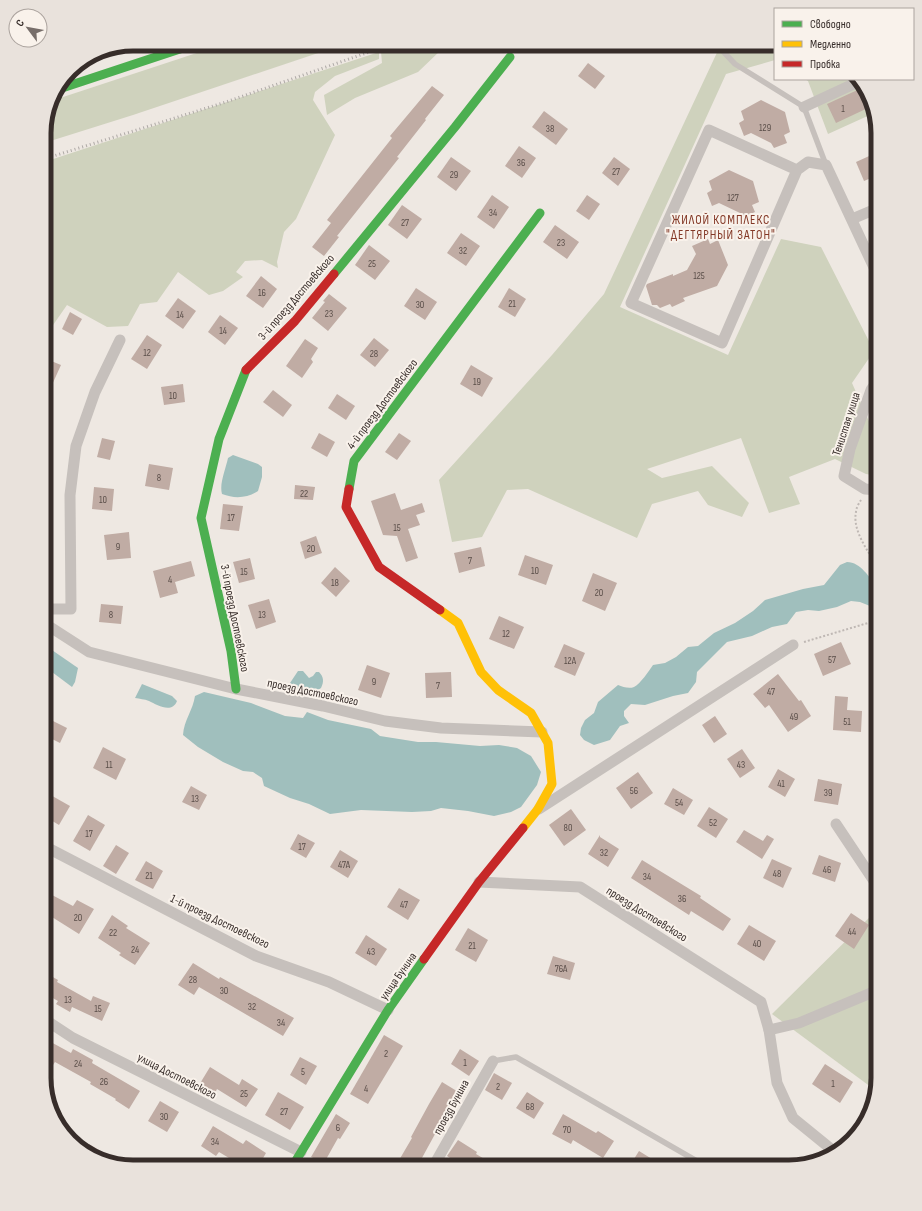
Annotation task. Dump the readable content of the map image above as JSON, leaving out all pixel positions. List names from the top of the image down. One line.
{"streets":{"street":["3-й проезд Достоевского","4-й проезд Достоевского","Тенистая улица","проезд Достоевского","1-й проезд Достоевского","улица Бунина","улица Достоевского","проезд Бунина"]},"crossings":[["3-й проезд Достоевского","проезд Достоевского"],["4-й проезд Достоевского","проезд Достоевского"],["4-й проезд Достоевского","улица Бунина"],["проезд Достоевского","улица Бунина"],["1-й проезд Достоевского","улица Бунина"],["улица Бунина","улица Достоевского"]],"districts":["ЖИЛОЙ КОМПЛЕКС \"ДЕГТЯРНЫЙ ЗАТОН\""],"house_numbers":["1","129","38","36","27","29","127","34","27","23","32","25","125","16","21","30","23","14","14","12","28","19","10","8","22","10","17","15","9","20","7","10","15","4","18","20","8","13","12","57","12А","9","7","47","49","51","11","43","41","56","39","13","54","52","80","17","17","32","47А","46","48","21","34","36","47","20","44","22","40","21","24","43","76А","28","30","13","32","15","34","2","1","24","5","26","1","2","4","25","68","27","30","6","70","34"],"legend":["Свободно","Медленно","Пробка"],"north":"top left"}
